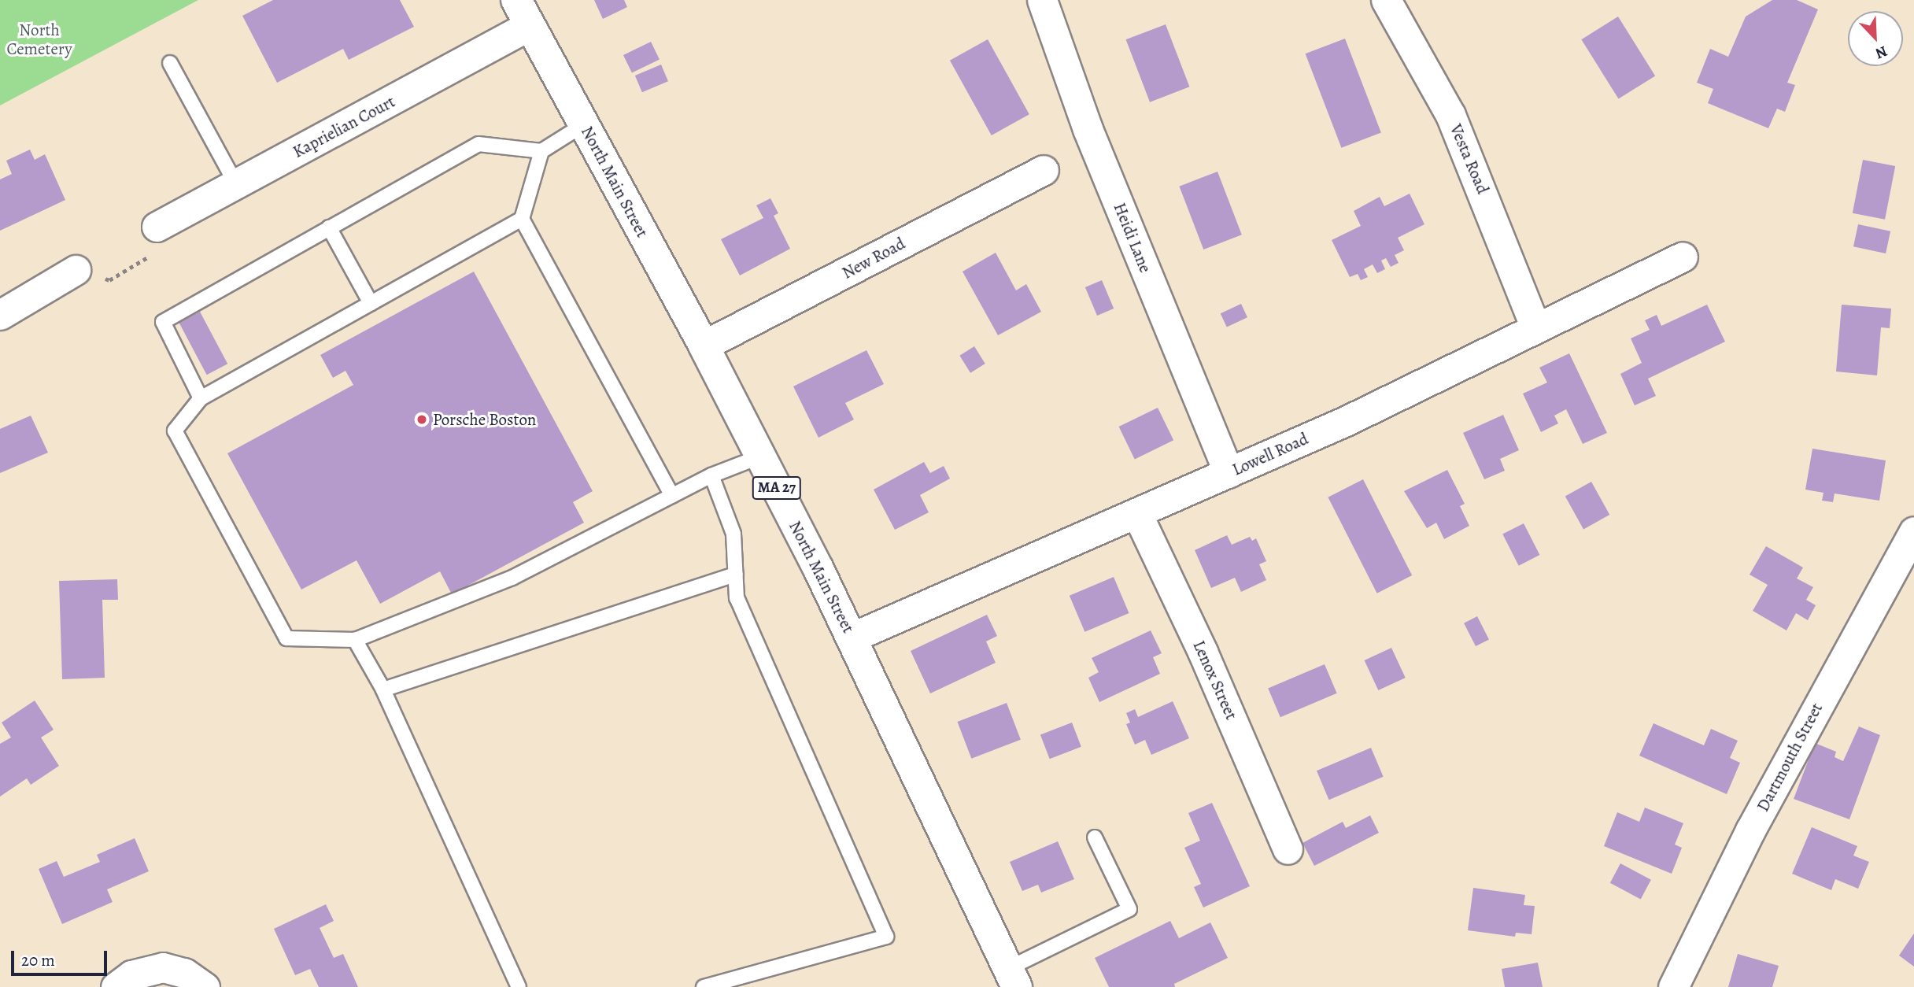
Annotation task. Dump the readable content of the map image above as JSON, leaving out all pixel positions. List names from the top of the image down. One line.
{"streets":{"main road":["North Main Street","MA 27"],"street":["Kaprielian Court","Vesta Road","Heidi Lane","New Road","Lowell Road","Lenox Street","Dartmouth Street"]},"crossings":[["Kaprielian Court","North Main Street"],["Vesta Road","Lowell Road"],["North Main Street","New Road"],["North Main Street","Lowell Road"],["Heidi Lane","Lowell Road"],["Lowell Road","Lenox Street"]],"parks":["North Cemetery"],"places":["Porsche Boston"],"scale_bar":"20 m","north":"bottom right"}
